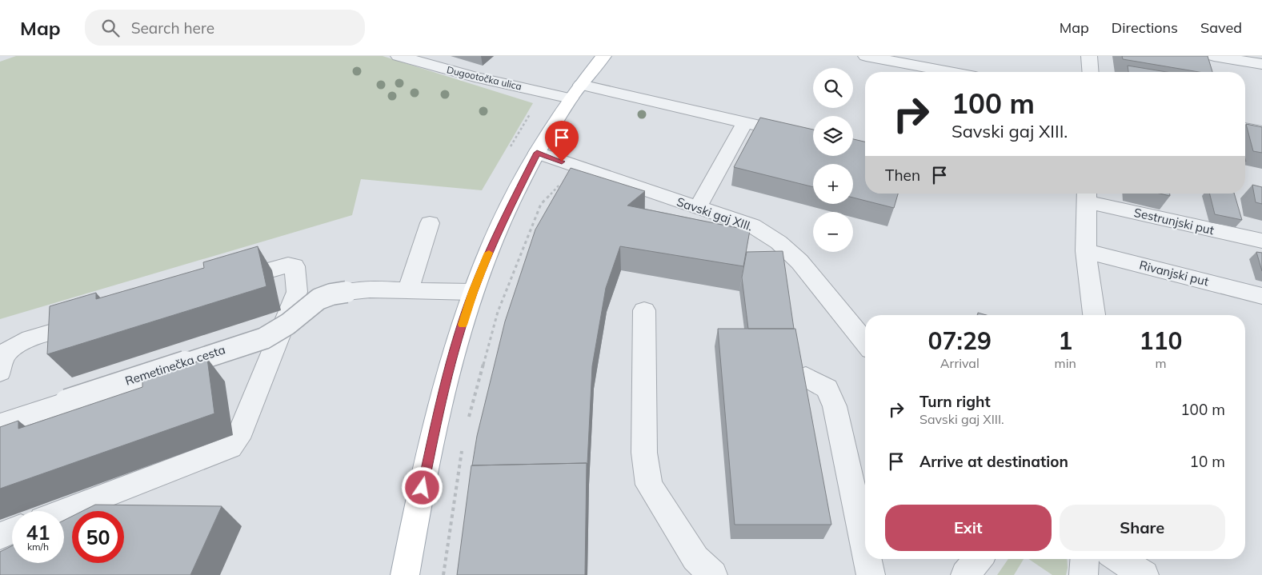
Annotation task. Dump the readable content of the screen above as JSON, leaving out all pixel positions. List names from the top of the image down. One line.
{"streets":{"street":["Dugootočka ulica","Savski gaj XIII.","Sestrunjski put","Rivanjski put","Remetinečka cesta"]},"page":{"header":"Map","search":"Search here","nav":["Map","Directions","Saved"],"map_buttons":["+","−"],"turn":["100 m","Savski gaj XIII."],"then":"Then","eta":["07:29","Arrival","1","min","110","m"],"list":[{"name":"Turn right","note":"Savski gaj XIII.","value":"100 m"},{"name":"Arrive at destination","value":"10 m"}],"buttons":["Exit","Share"],"speed":"41 km/h","limit":"50"}}
